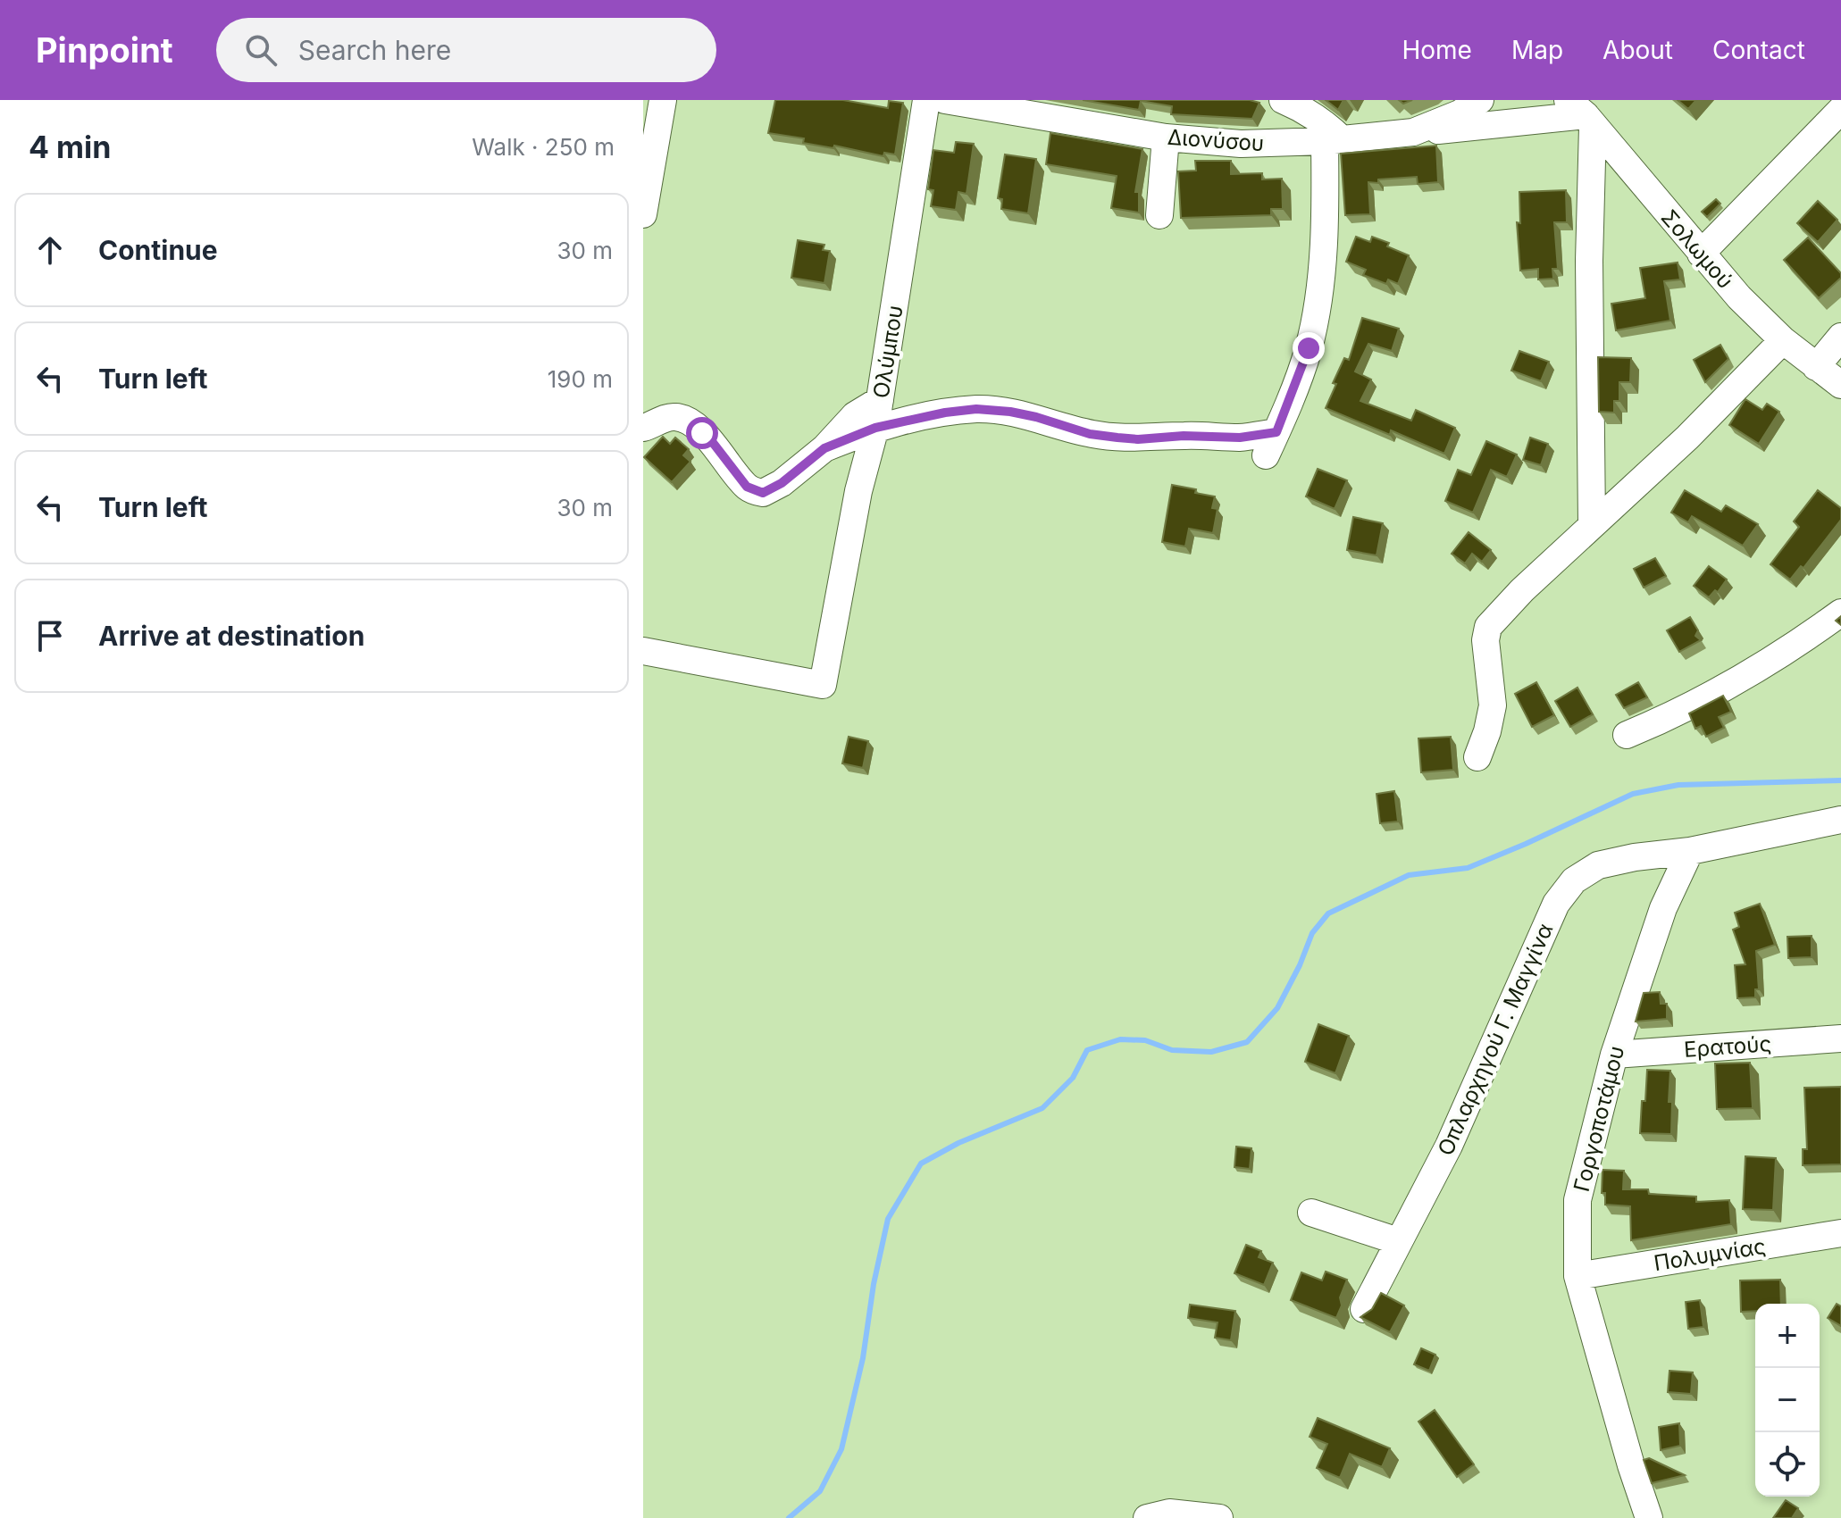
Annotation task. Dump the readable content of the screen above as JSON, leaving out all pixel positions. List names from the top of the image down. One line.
{"streets":{"street":["Διονύσου","Σολωμού","Ολύμπου","Οπλαρχηγού Γ. Μαγγίνα","Ερατούς","Γοργοποτάμου","Πολυμνίας"]},"crossings":[["Οπλαρχηγού Γ. Μαγγίνα","Γοργοποτάμου"],["Ερατούς","Γοργοποτάμου"],["Γοργοποτάμου","Πολυμνίας"]],"page":{"header":"Pinpoint","search":"Search here","nav":["Home","Map","About","Contact"],"heading":["4 min","Walk · 250 m"],"list":[["Continue","30 m"],["Turn left","190 m"],["Turn left","30 m"],"Arrive at destination"],"map_buttons":["+","−"]}}
